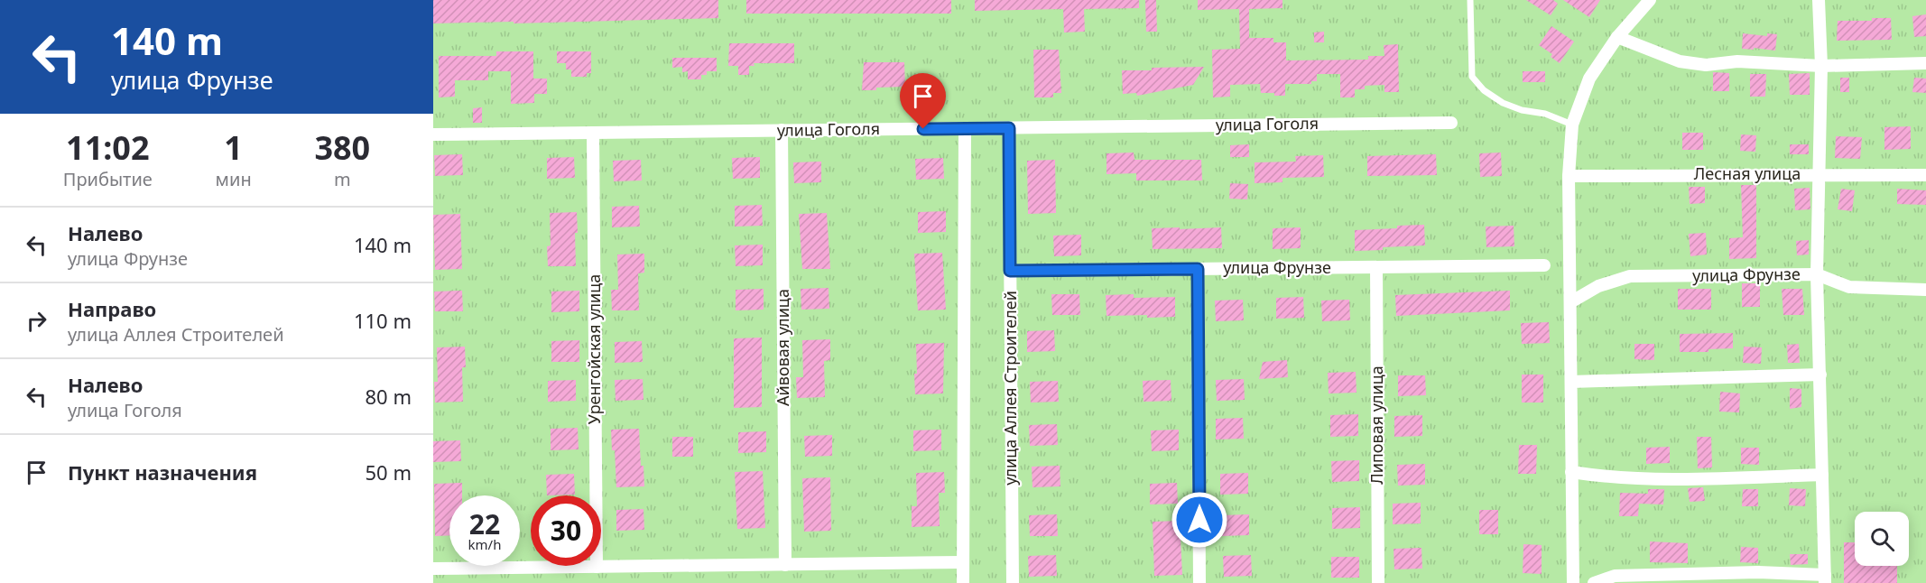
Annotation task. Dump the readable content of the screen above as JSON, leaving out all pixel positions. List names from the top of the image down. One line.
{"streets":{"street":["улица Гоголя","Лесная улица","улица Фрунзе","Айвовая улица","Уренгойская улица","улица Аллея Строителей","Липовая улица"]},"crossings":[["улица Гоголя","Айвовая улица"],["улица Гоголя","Уренгойская улица"],["улица Гоголя","улица Аллея Строителей"],["улица Фрунзе","улица Аллея Строителей"],["улица Фрунзе","Липовая улица"]],"page":{"turn":["140 m","улица Фрунзе"],"eta":["11:02","Прибытие","1","мин","380","m"],"list":[{"name":"Налево","note":"улица Фрунзе","value":"140 m"},{"name":"Направо","note":"улица Аллея Строителей","value":"110 m"},{"name":"Налево","note":"улица Гоголя","value":"80 m"},{"name":"Пункт назначения","value":"50 m"}],"speed":"22 km/h","limit":"30"}}
